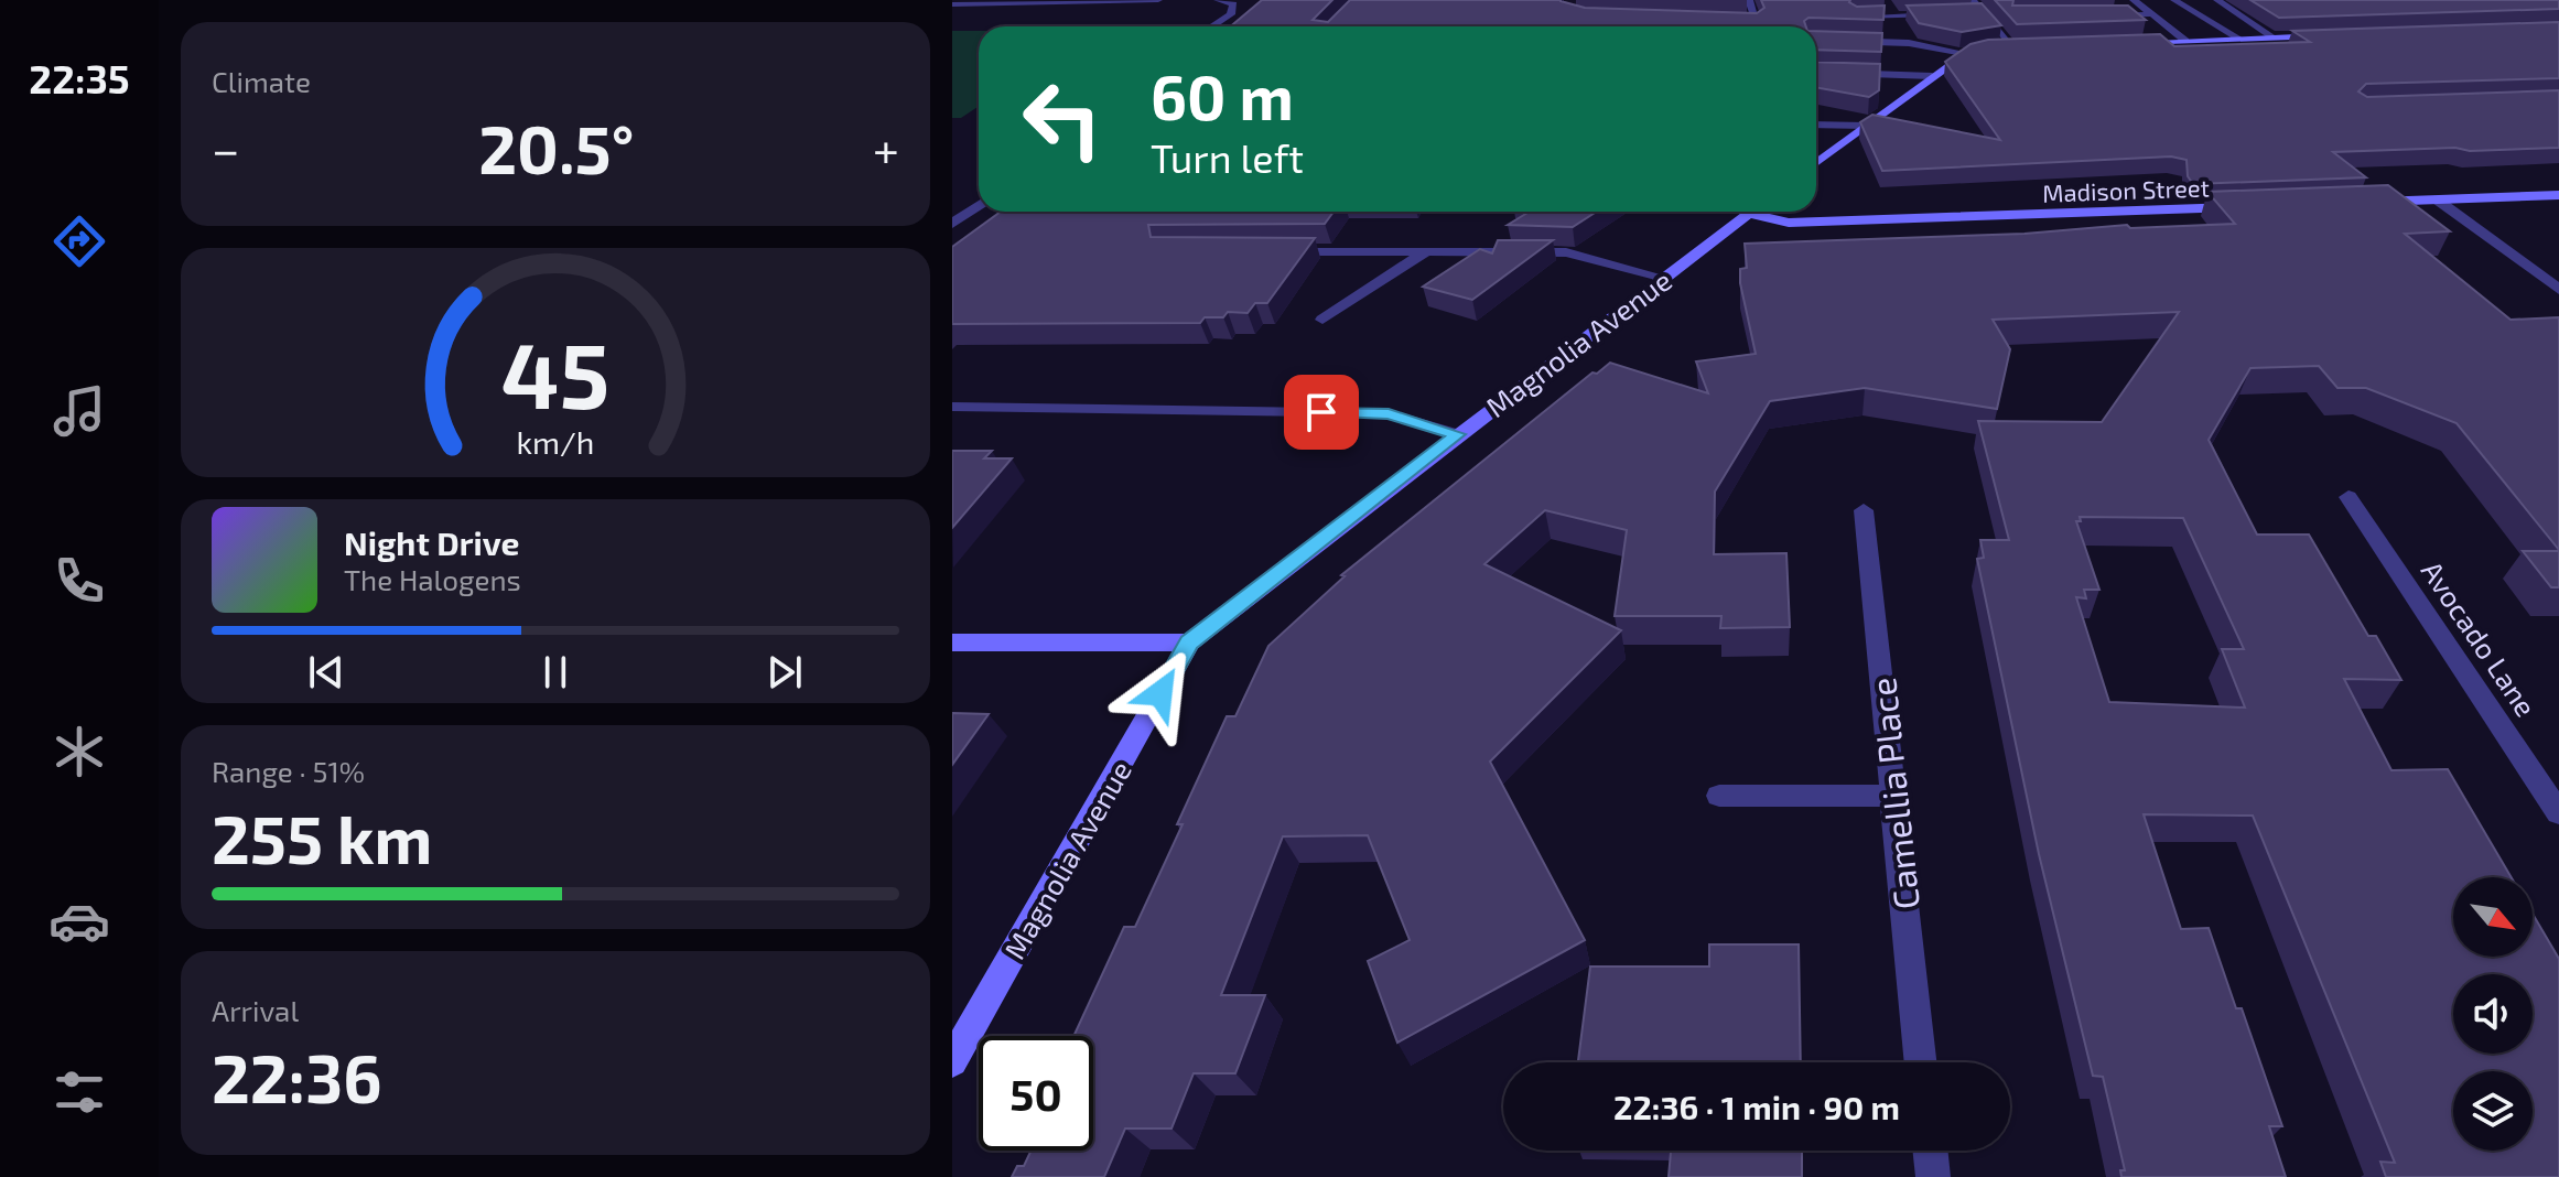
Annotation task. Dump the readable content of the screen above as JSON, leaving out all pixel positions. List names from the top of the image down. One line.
{"streets":{"main road":["Madison Street","Magnolia Avenue"],"street":["Avocado Lane","Camellia Place"]},"north":"bottom right","page":{"tabs":"22:35","tile":["Climate",["Range · 51%","255 km"],["Arrival","22:36"]],"turn":["60 m","Turn left"],"heat":["−","20.5°","+"],"song":["Night Drive","The Halogens"],"limit":"50","trip":"22:36 · 1 min · 90 m","gauge":["45","km/h"]}}
